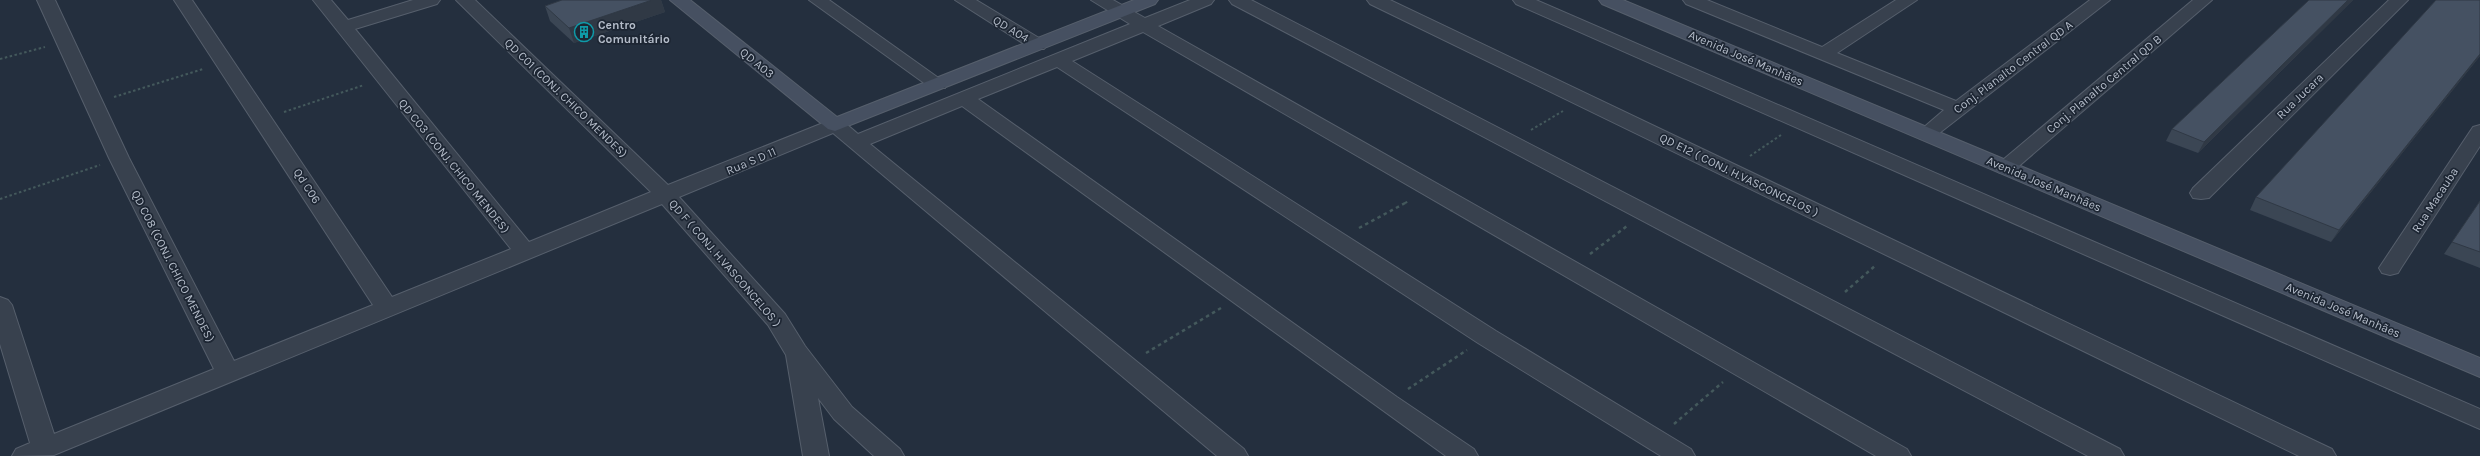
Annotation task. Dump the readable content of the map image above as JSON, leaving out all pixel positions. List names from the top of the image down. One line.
{"streets":{"street":["QD A04","Avenida José Manhães","QD A03","Conj. Planalto Central QD A","Conj. Planalto Central QD B","Rua Jucara","QD C01 (CONJ. CHICO MENDES)","Rua S D 11","QD C03 (CONJ. CHICO MENDES)","QD E12 ( CONJ. H.VASCONCELOS )","Qd C06","Rua Macauba","QD F ( CONJ. H.VASCONCELOS )","QD C08 (CONJ. CHICO MENDES)"]},"crossings":[["Avenida José Manhães","Conj. Planalto Central QD A"],["Avenida José Manhães","Conj. Planalto Central QD B"],["QD A03","Rua S D 11"],["QD C01 (CONJ. CHICO MENDES)","Rua S D 11"],["QD C01 (CONJ. CHICO MENDES)","QD F ( CONJ. H.VASCONCELOS )"],["Rua S D 11","QD C03 (CONJ. CHICO MENDES)"],["Rua S D 11","Qd C06"],["Rua S D 11","QD F ( CONJ. H.VASCONCELOS )"],["Rua S D 11","QD C08 (CONJ. CHICO MENDES)"]],"places":{"building":["Centro Comunitário"]}}
